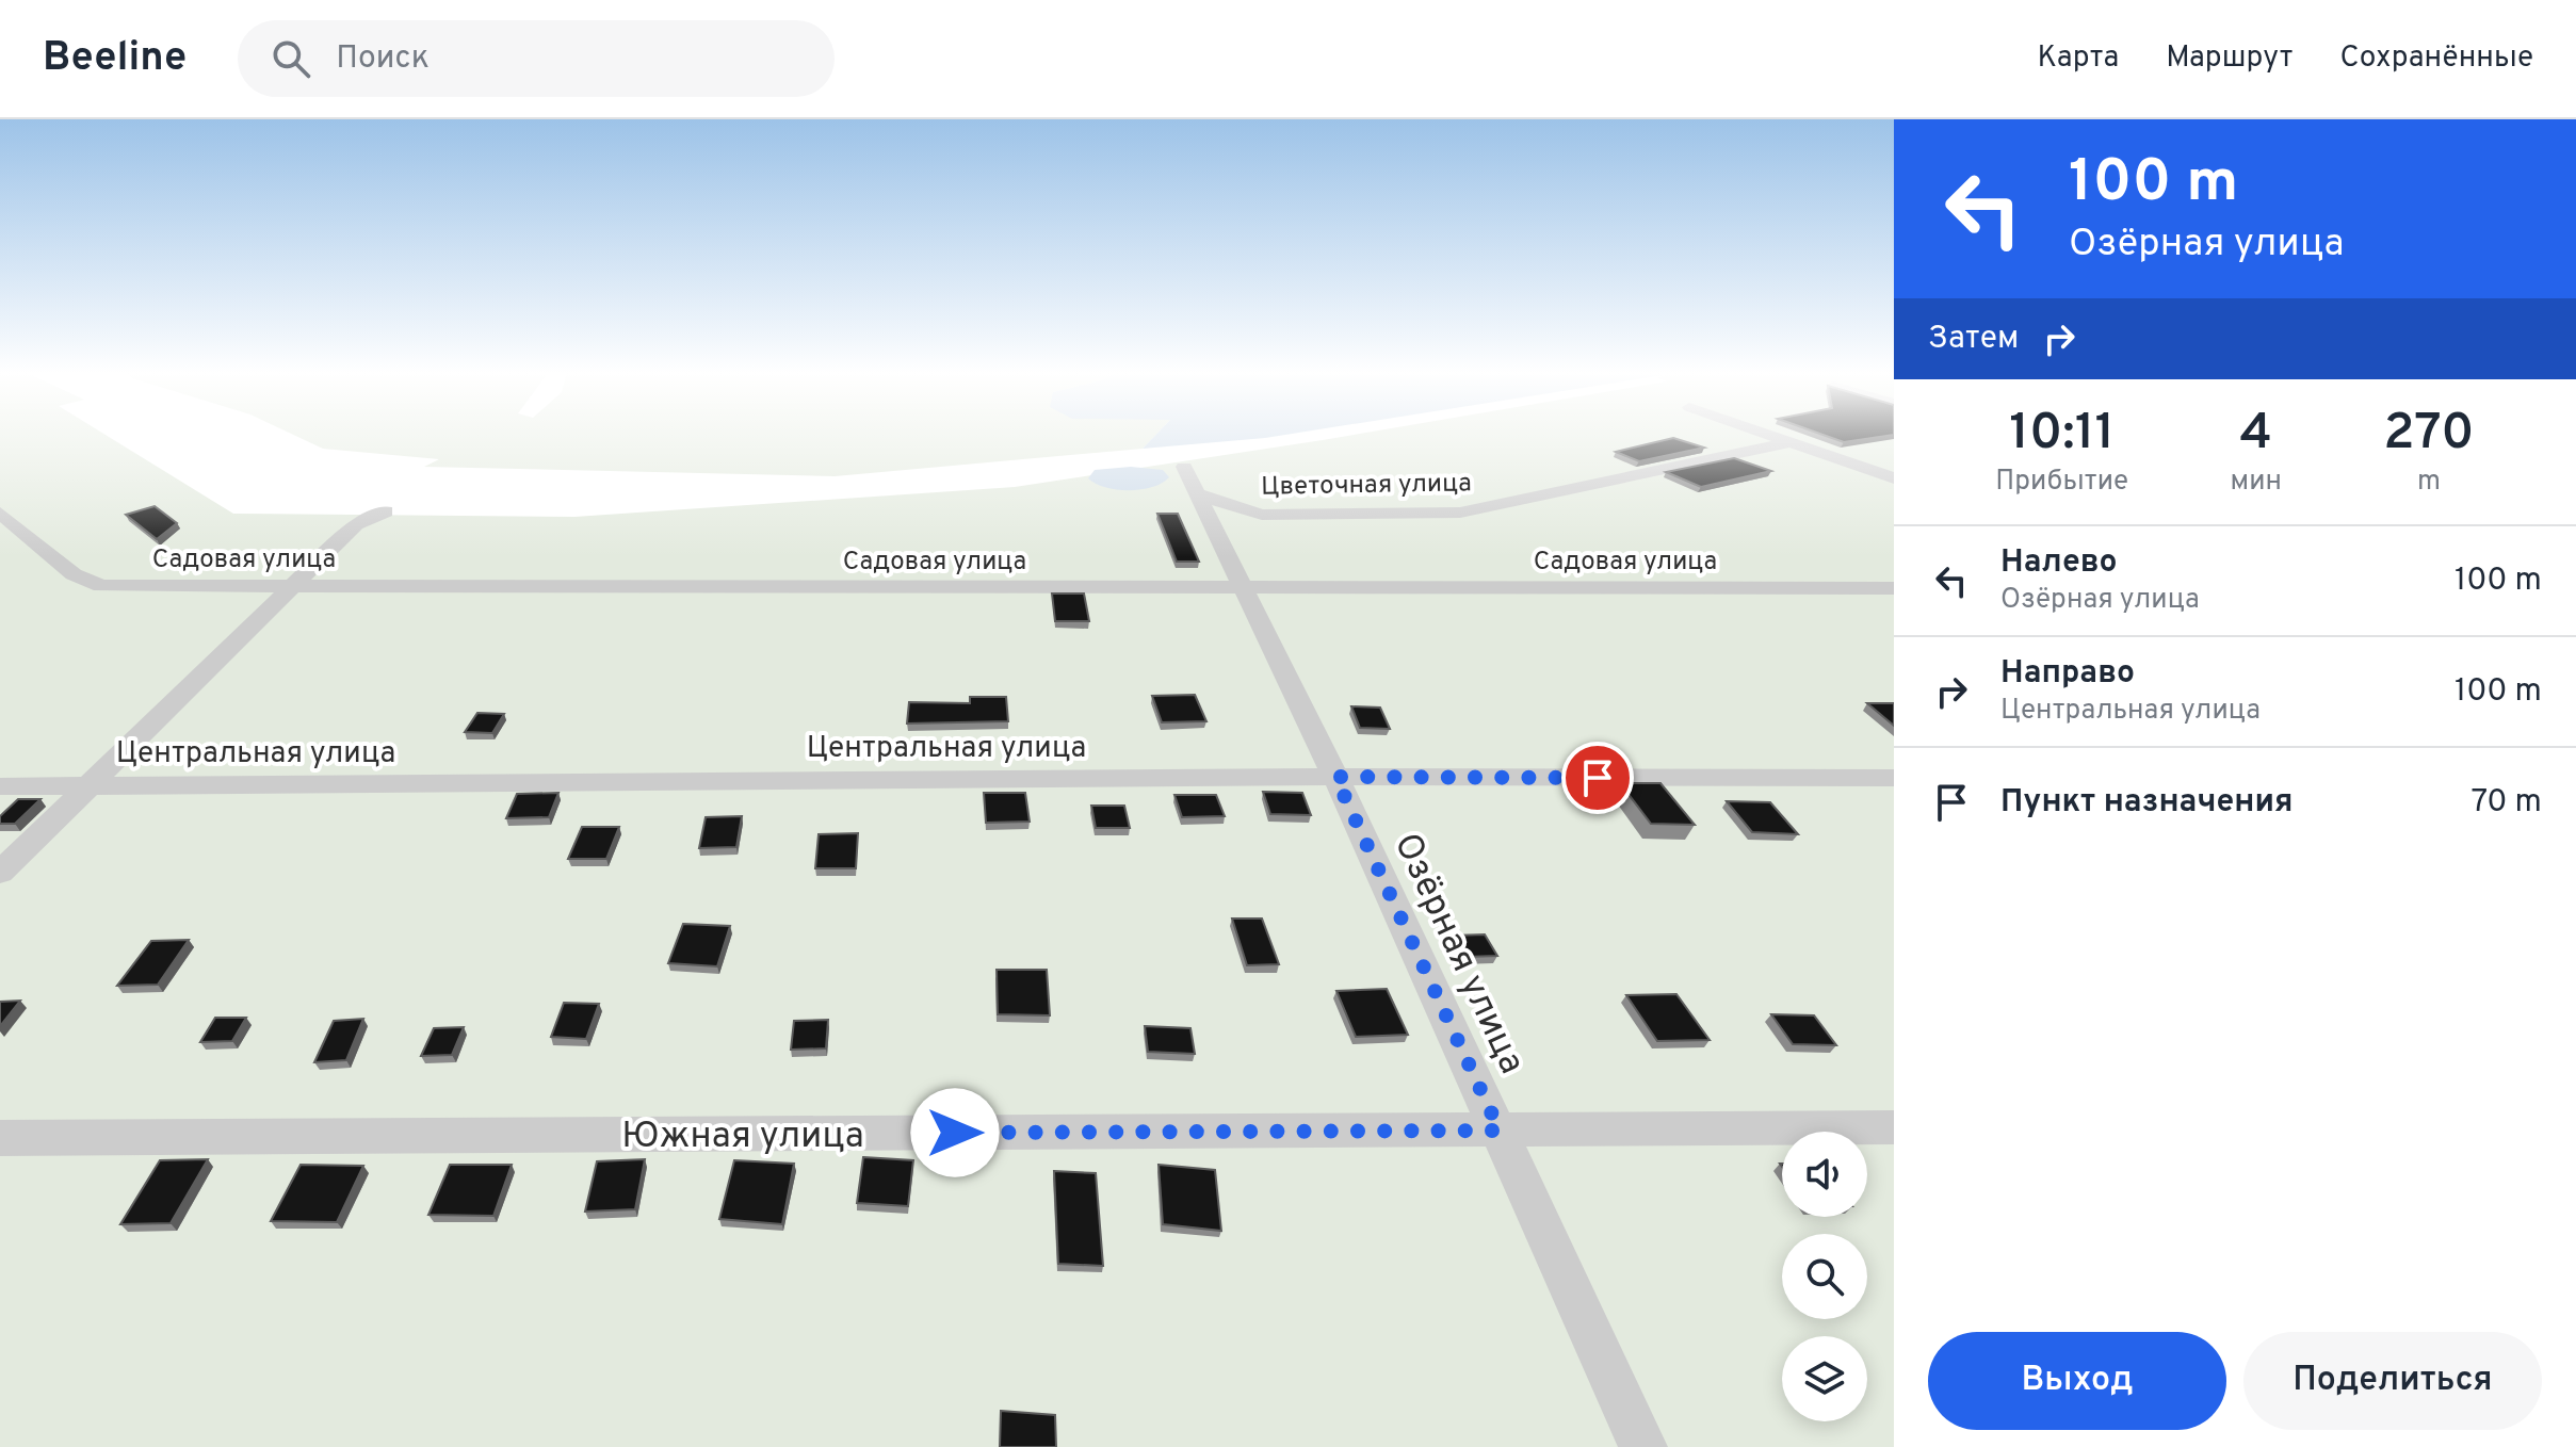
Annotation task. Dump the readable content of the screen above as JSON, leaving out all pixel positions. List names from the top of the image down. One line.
{"streets":{"street":["Цветочная улица","Садовая улица","Центральная улица","Озёрная улица","Южная улица"]},"crossings":[["Цветочная улица","Озёрная улица"],["Садовая улица","Озёрная улица"],["Центральная улица","Озёрная улица"],["Озёрная улица","Южная улица"]],"page":{"header":"Beeline","search":"Поиск","nav":["Карта","Маршрут","Сохранённые"],"turn":["100 m","Озёрная улица"],"then":"Затем","eta":["10:11","Прибытие","4","мин","270","m"],"list":[{"name":"Налево","note":"Озёрная улица","value":"100 m"},{"name":"Направо","note":"Центральная улица","value":"100 m"},{"name":"Пункт назначения","value":"70 m"}],"buttons":["Выход","Поделиться"]}}
